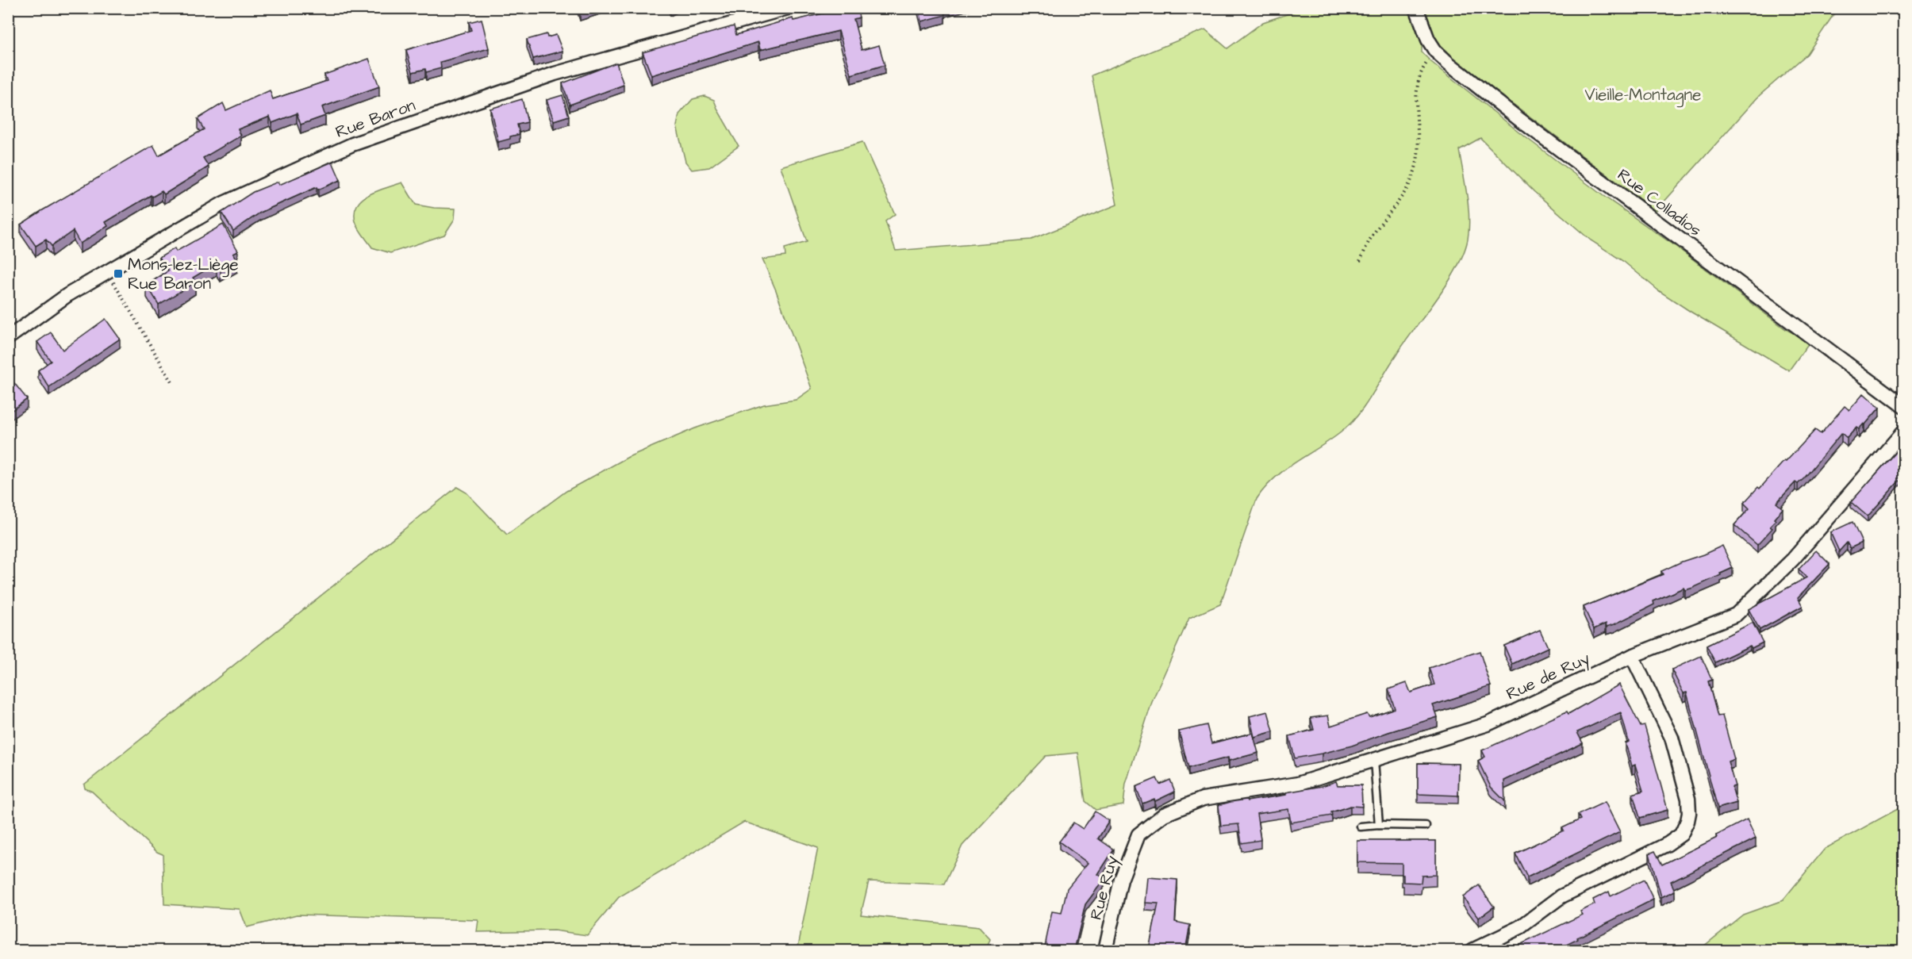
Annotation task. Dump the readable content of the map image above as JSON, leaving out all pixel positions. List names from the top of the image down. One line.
{"streets":{"street":["Rue Baron","Rue Colladios","Rue de Ruy","Rue Ruy"]},"crossings":[["Rue de Ruy","Rue Ruy"]],"parks":["Vieille-Montagne"],"places":{"transit":["Mons-lez-Liège Rue Baron"]}}
